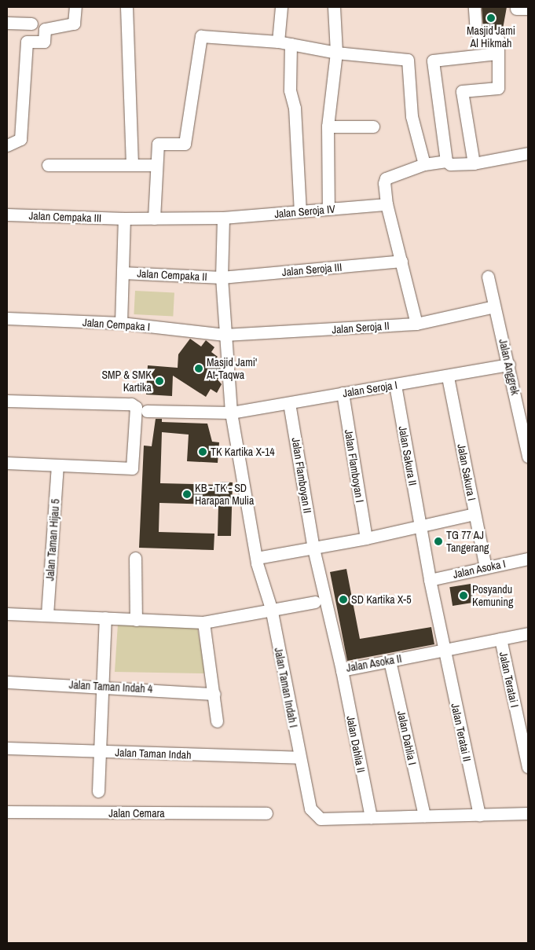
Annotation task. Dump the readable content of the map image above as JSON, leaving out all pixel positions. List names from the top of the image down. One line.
{"streets":{"street":["Jalan Seroja IV","Jalan Cempaka III","Jalan Seroja III","Jalan Cempaka II","Jalan Cempaka I","Jalan Seroja II","Jalan Anggrek","Jalan Seroja I","Jalan Sakura II","Jalan Flamboyan I","Jalan Sakura I","Jalan Flamboyan II","Jalan Taman Hijau 5","Jalan Asoka I","Jalan Asoka II","Jalan Teratai I","Jalan Taman Indah 4","Jalan Taman Indah I","Jalan Teratai II","Jalan Dahlia I","Jalan Dahlia II","Jalan Taman Indah","Jalan Cemara"]},"crossings":[["Jalan Seroja IV","Jalan Cempaka III"],["Jalan Seroja IV","Jalan Cempaka II"],["Jalan Cempaka III","Jalan Cempaka II"],["Jalan Seroja III","Jalan Cempaka II"],["Jalan Cempaka II","Jalan Cempaka I"],["Jalan Cempaka II","Jalan Seroja II"],["Jalan Cempaka II","Jalan Seroja I"],["Jalan Cempaka II","Jalan Taman Indah I"],["Jalan Cempaka I","Jalan Seroja II"],["Jalan Seroja II","Jalan Anggrek"],["Jalan Anggrek","Jalan Seroja I"],["Jalan Seroja I","Jalan Sakura II"],["Jalan Seroja I","Jalan Flamboyan I"],["Jalan Seroja I","Jalan Sakura I"],["Jalan Seroja I","Jalan Flamboyan II"],["Jalan Seroja I","Jalan Taman Indah I"],["Jalan Sakura I","Jalan Asoka I"],["Jalan Flamboyan II","Jalan Asoka II"],["Jalan Asoka II","Jalan Teratai I"],["Jalan Asoka II","Jalan Teratai II"],["Jalan Asoka II","Jalan Dahlia I"],["Jalan Asoka II","Jalan Dahlia II"],["Jalan Taman Indah I","Jalan Teratai II"],["Jalan Taman Indah I","Jalan Dahlia I"],["Jalan Taman Indah I","Jalan Dahlia II"],["Jalan Taman Indah I","Jalan Taman Indah"]],"places":["Masjid Jami Al Hikmah","Masjid Jami' At-Taqwa","SMP & SMK Kartika","TK Kartika X-14","KB - TK - SD Harapan Mulia","TG 77 AJ Tangerang","Posyandu Kemuning","SD Kartika X-5"]}
